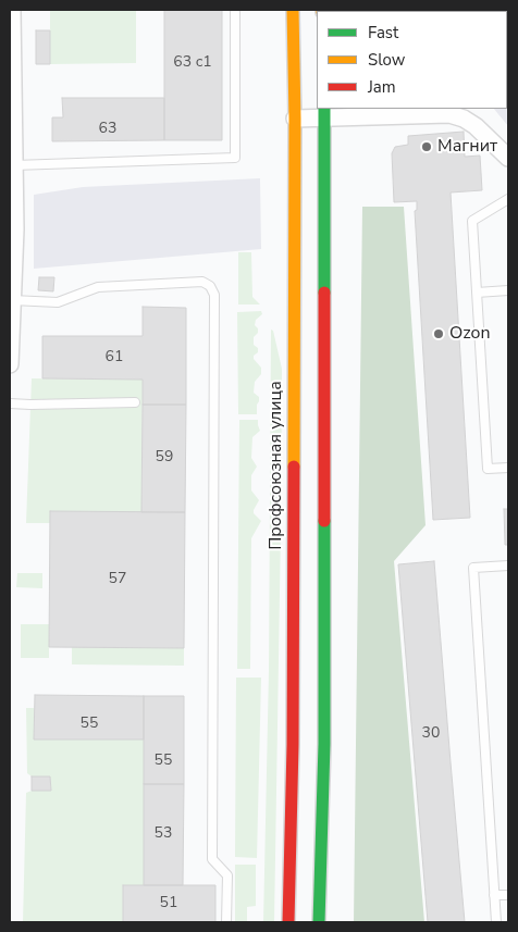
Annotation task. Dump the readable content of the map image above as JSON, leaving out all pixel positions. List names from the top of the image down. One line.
{"streets":{"main road":["Профсоюзная улица"]},"places":["Магнит","Ozon"],"house_numbers":["63 с1","63","61","59","57","55","30","55","53","51"],"legend":["Fast","Slow","Jam"]}
